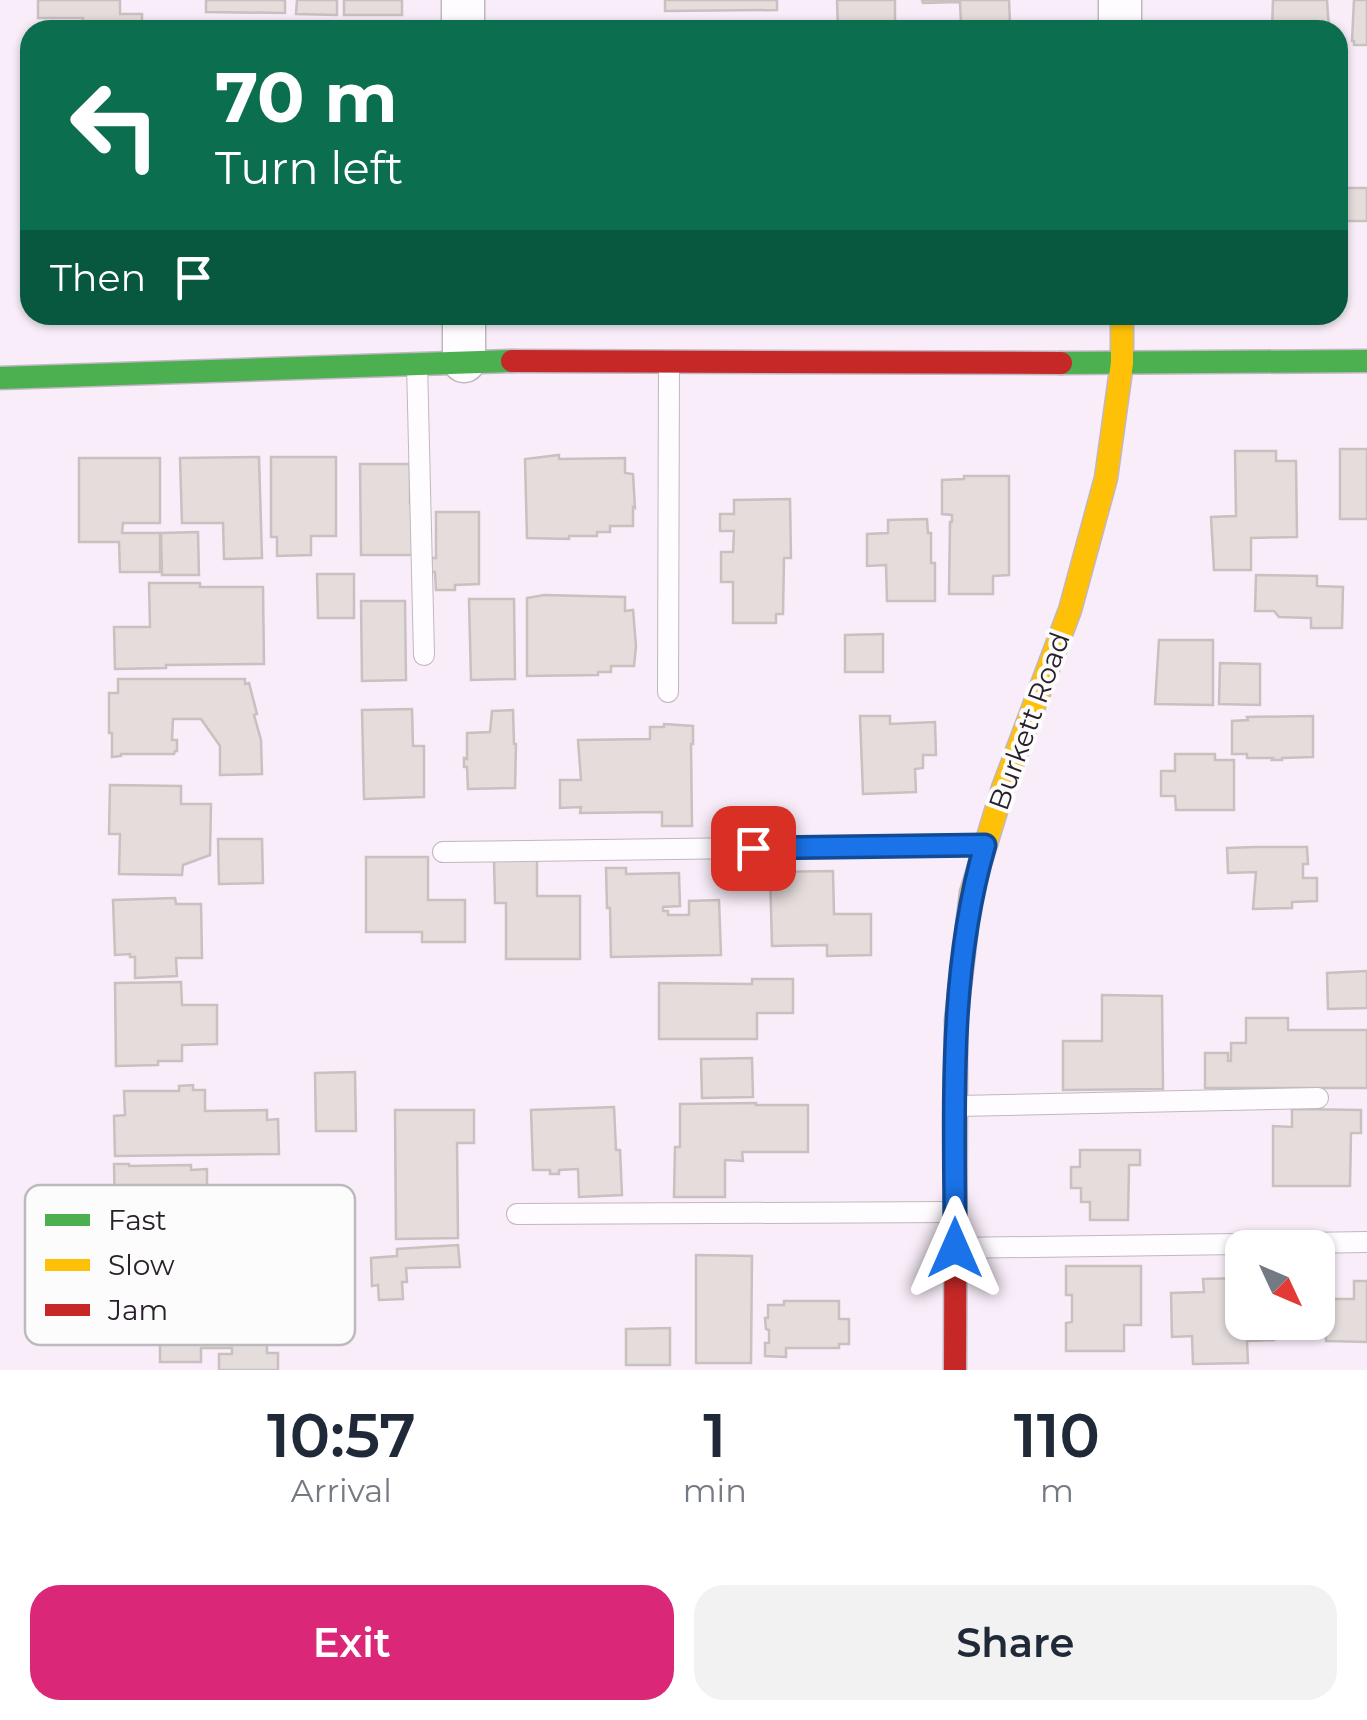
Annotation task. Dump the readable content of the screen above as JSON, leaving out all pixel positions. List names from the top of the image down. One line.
{"streets":{"street":["Burkett Road"]},"legend":["Fast","Slow","Jam"],"north":"bottom right","page":{"turn":["70 m","Turn left"],"then":"Then","eta":["10:57","Arrival","1","min","110","m"],"buttons":["Exit","Share"]}}
